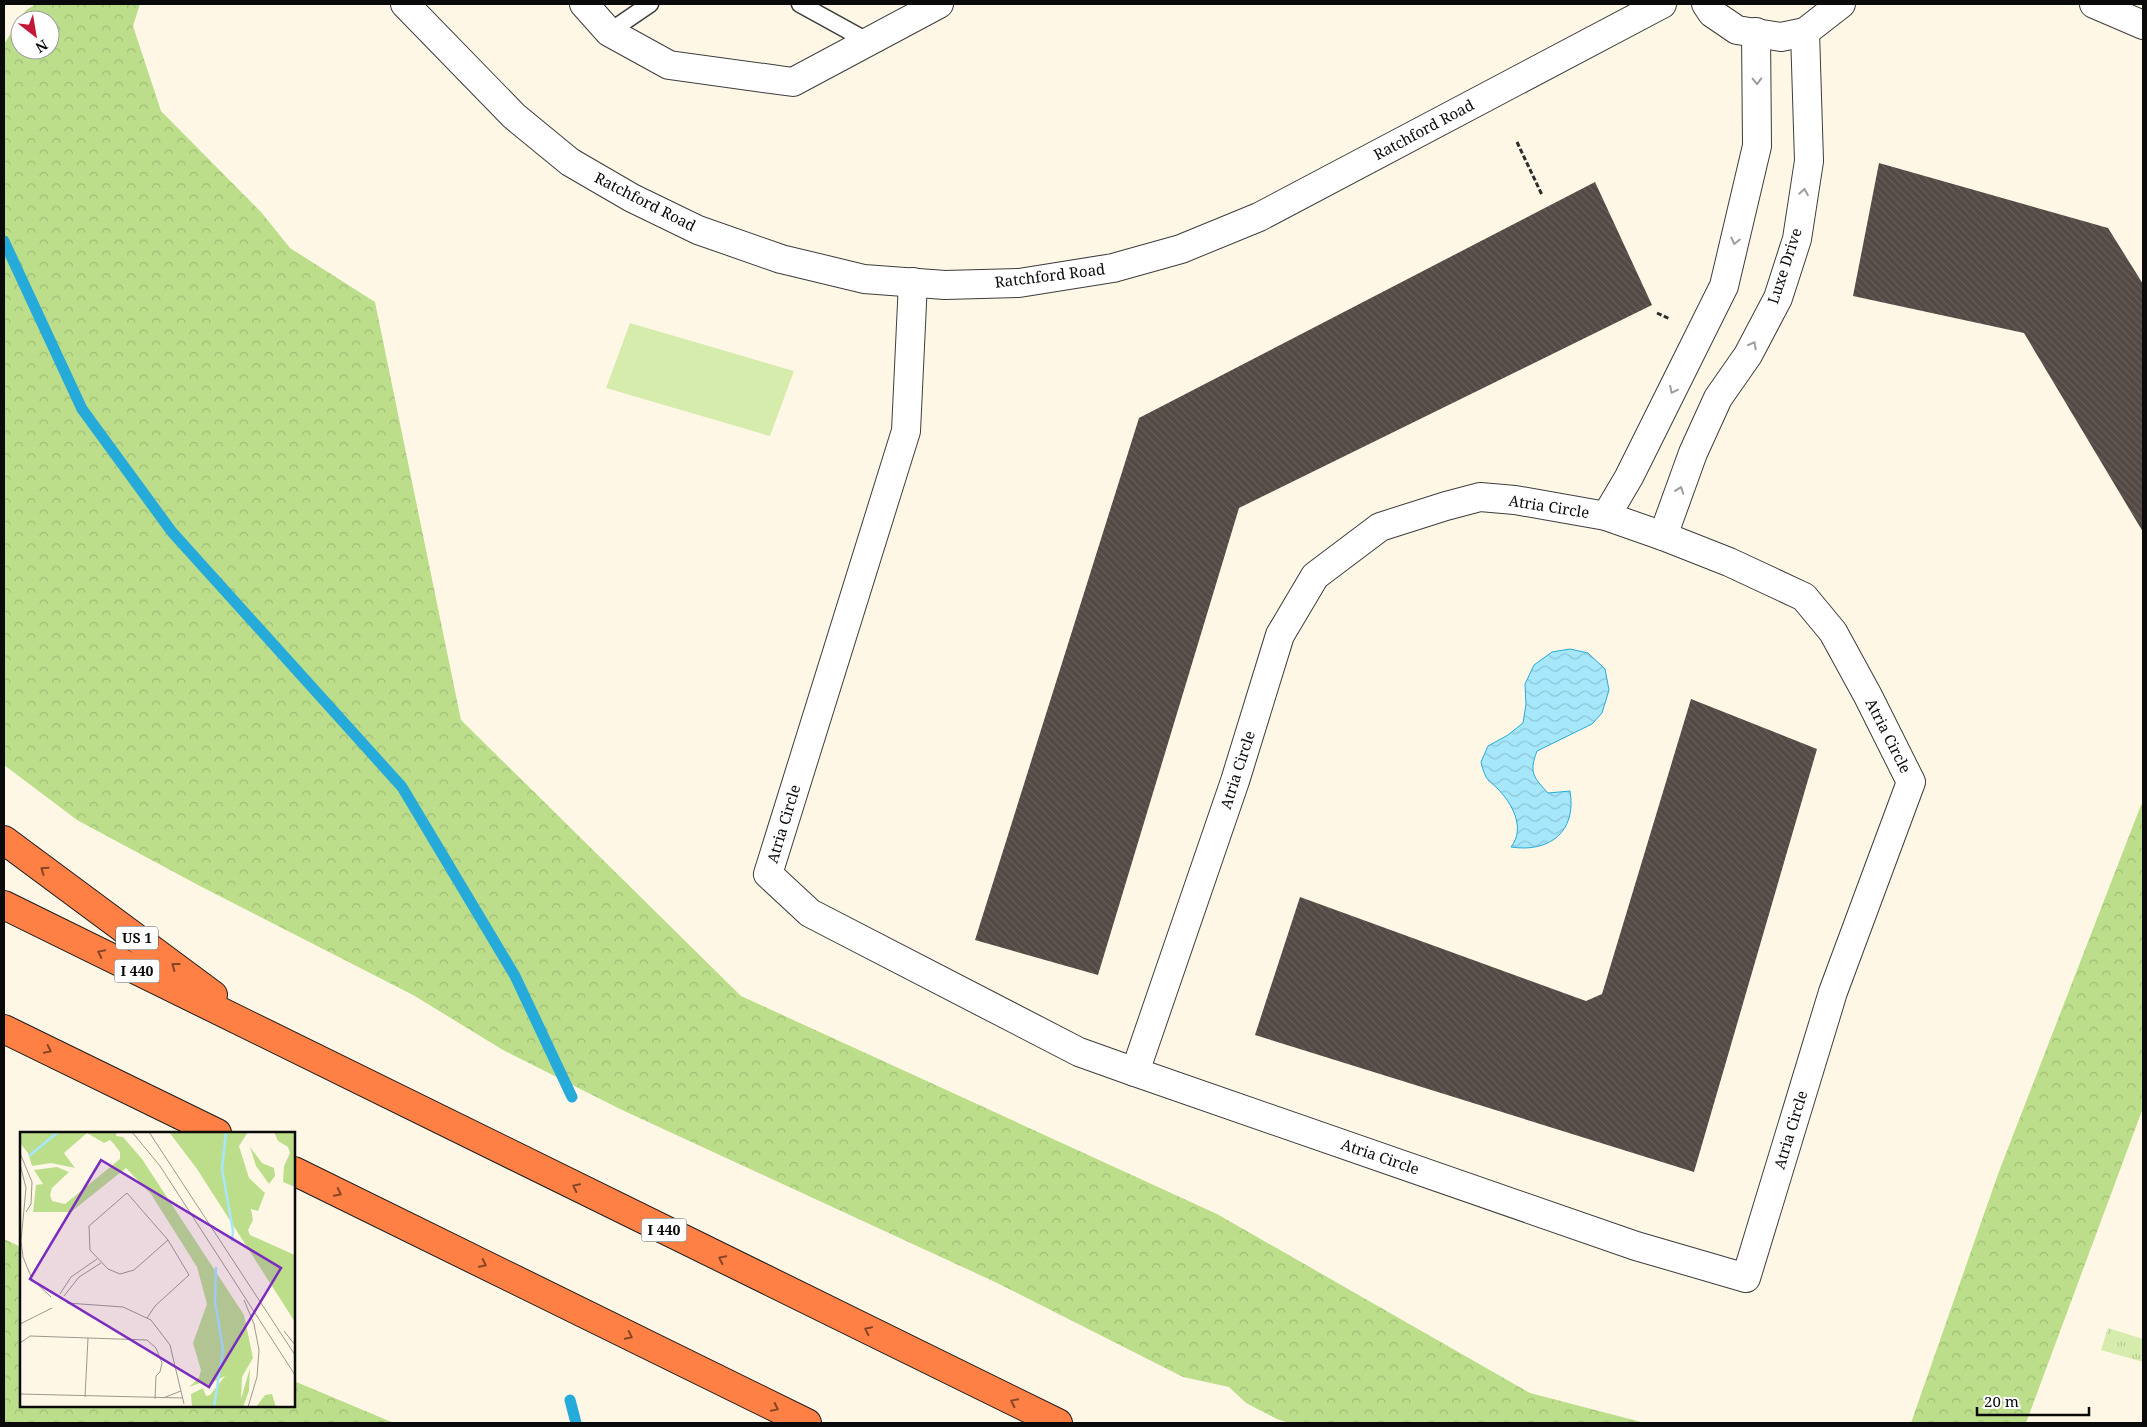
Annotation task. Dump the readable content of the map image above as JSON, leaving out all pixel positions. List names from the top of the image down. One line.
{"streets":{"highway":["US 1","I 440"],"street":["Ratchford Road","Luxe Drive","Atria Circle"]},"crossings":[["Ratchford Road","Atria Circle"],["Luxe Drive","Atria Circle"],["US 1","I 440"]],"scale_bar":"20 m","north":"bottom right"}
